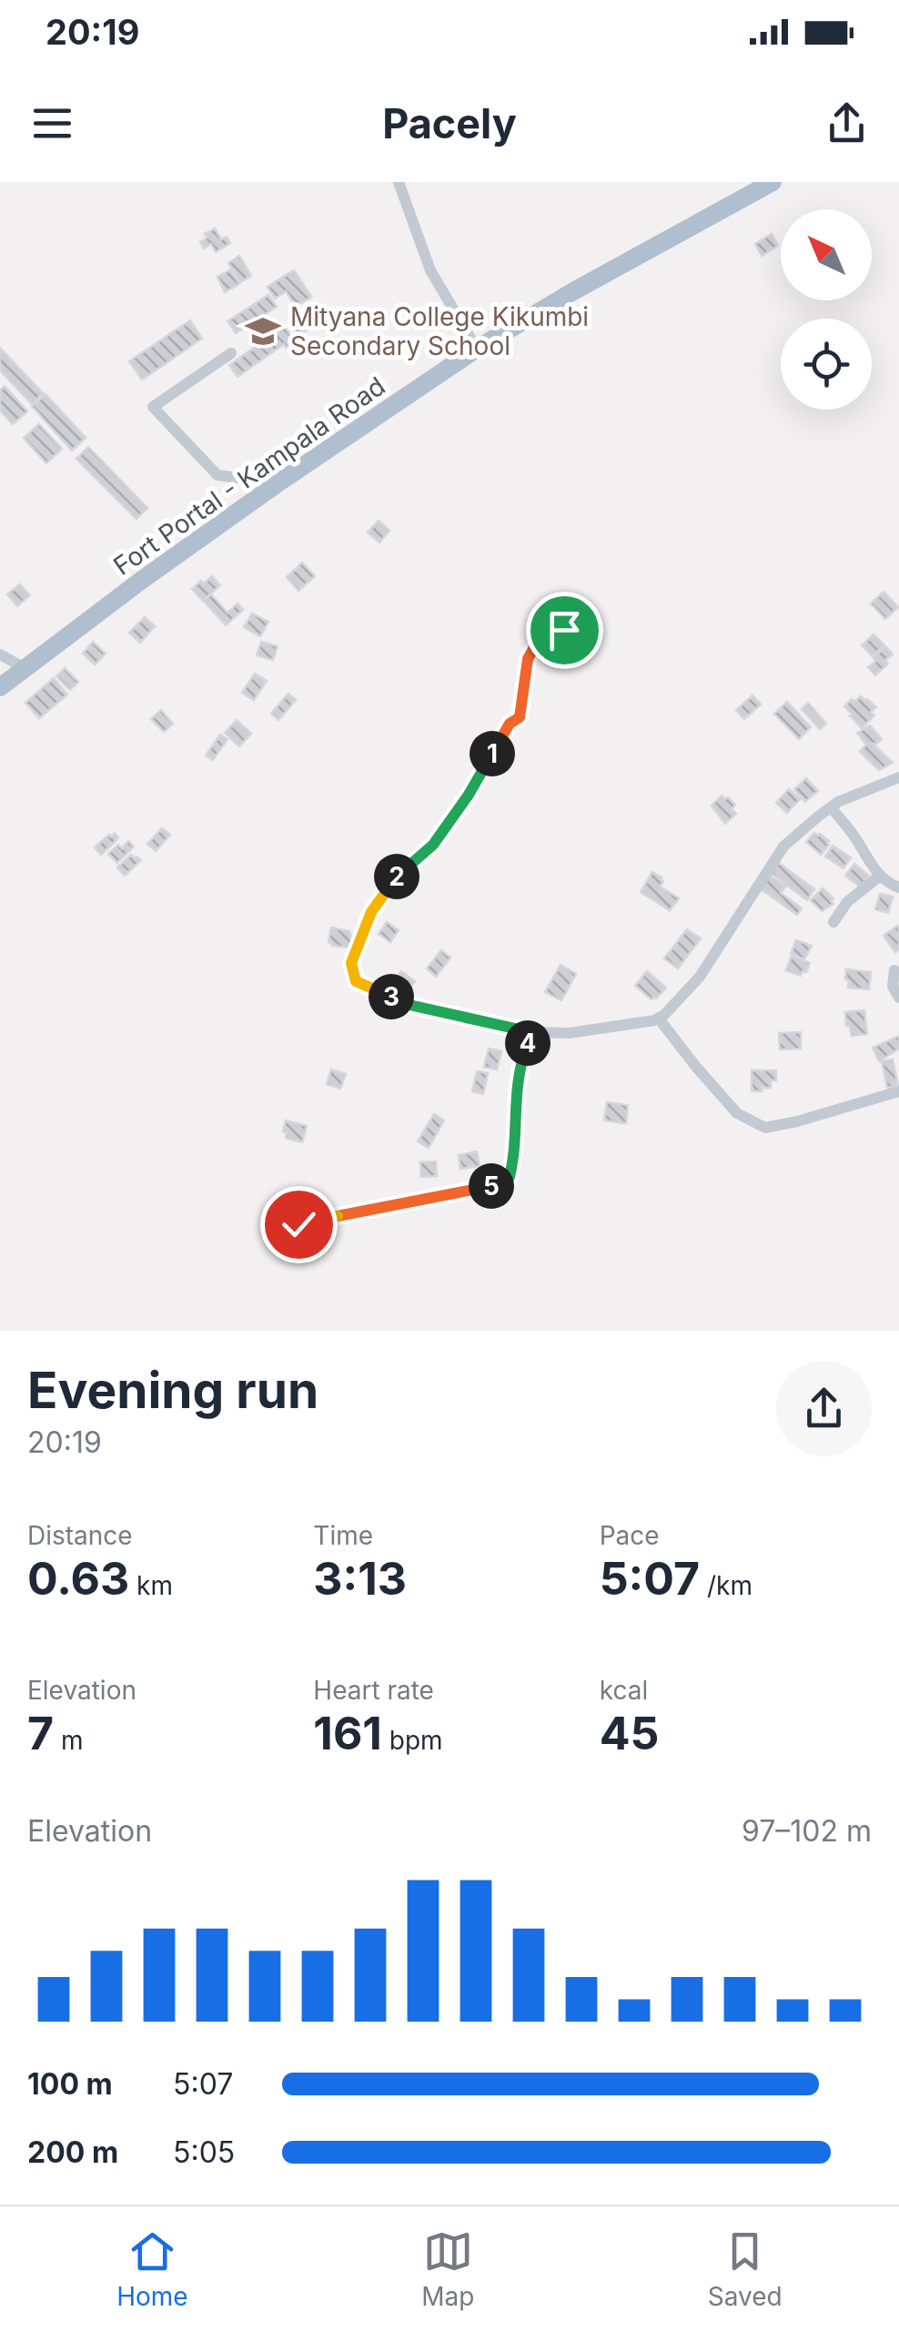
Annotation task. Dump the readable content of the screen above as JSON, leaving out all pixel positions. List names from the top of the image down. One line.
{"streets":{"main road":["Fort Portal - Kampala Road"]},"places":{"school or university":["Mityana College Kikumbi Secondary School"]},"north":"top left","page":{"status":"20:19","header":"Pacely","pins":["1","2","3","4","5"],"heading":["Evening run","20:19"],"stats":[["Distance","0.63 km"],["Time","3:13"],["Pace","5:07 /km"],["Elevation","7 m"],["Heart rate","161 bpm"],["kcal","45"]],"chart":["Elevation","97–102 m"],"list":[{"name":"100 m","note":"5:07"},{"name":"200 m","note":"5:05"}],"tabs":["Home","Map","Saved"]}}
